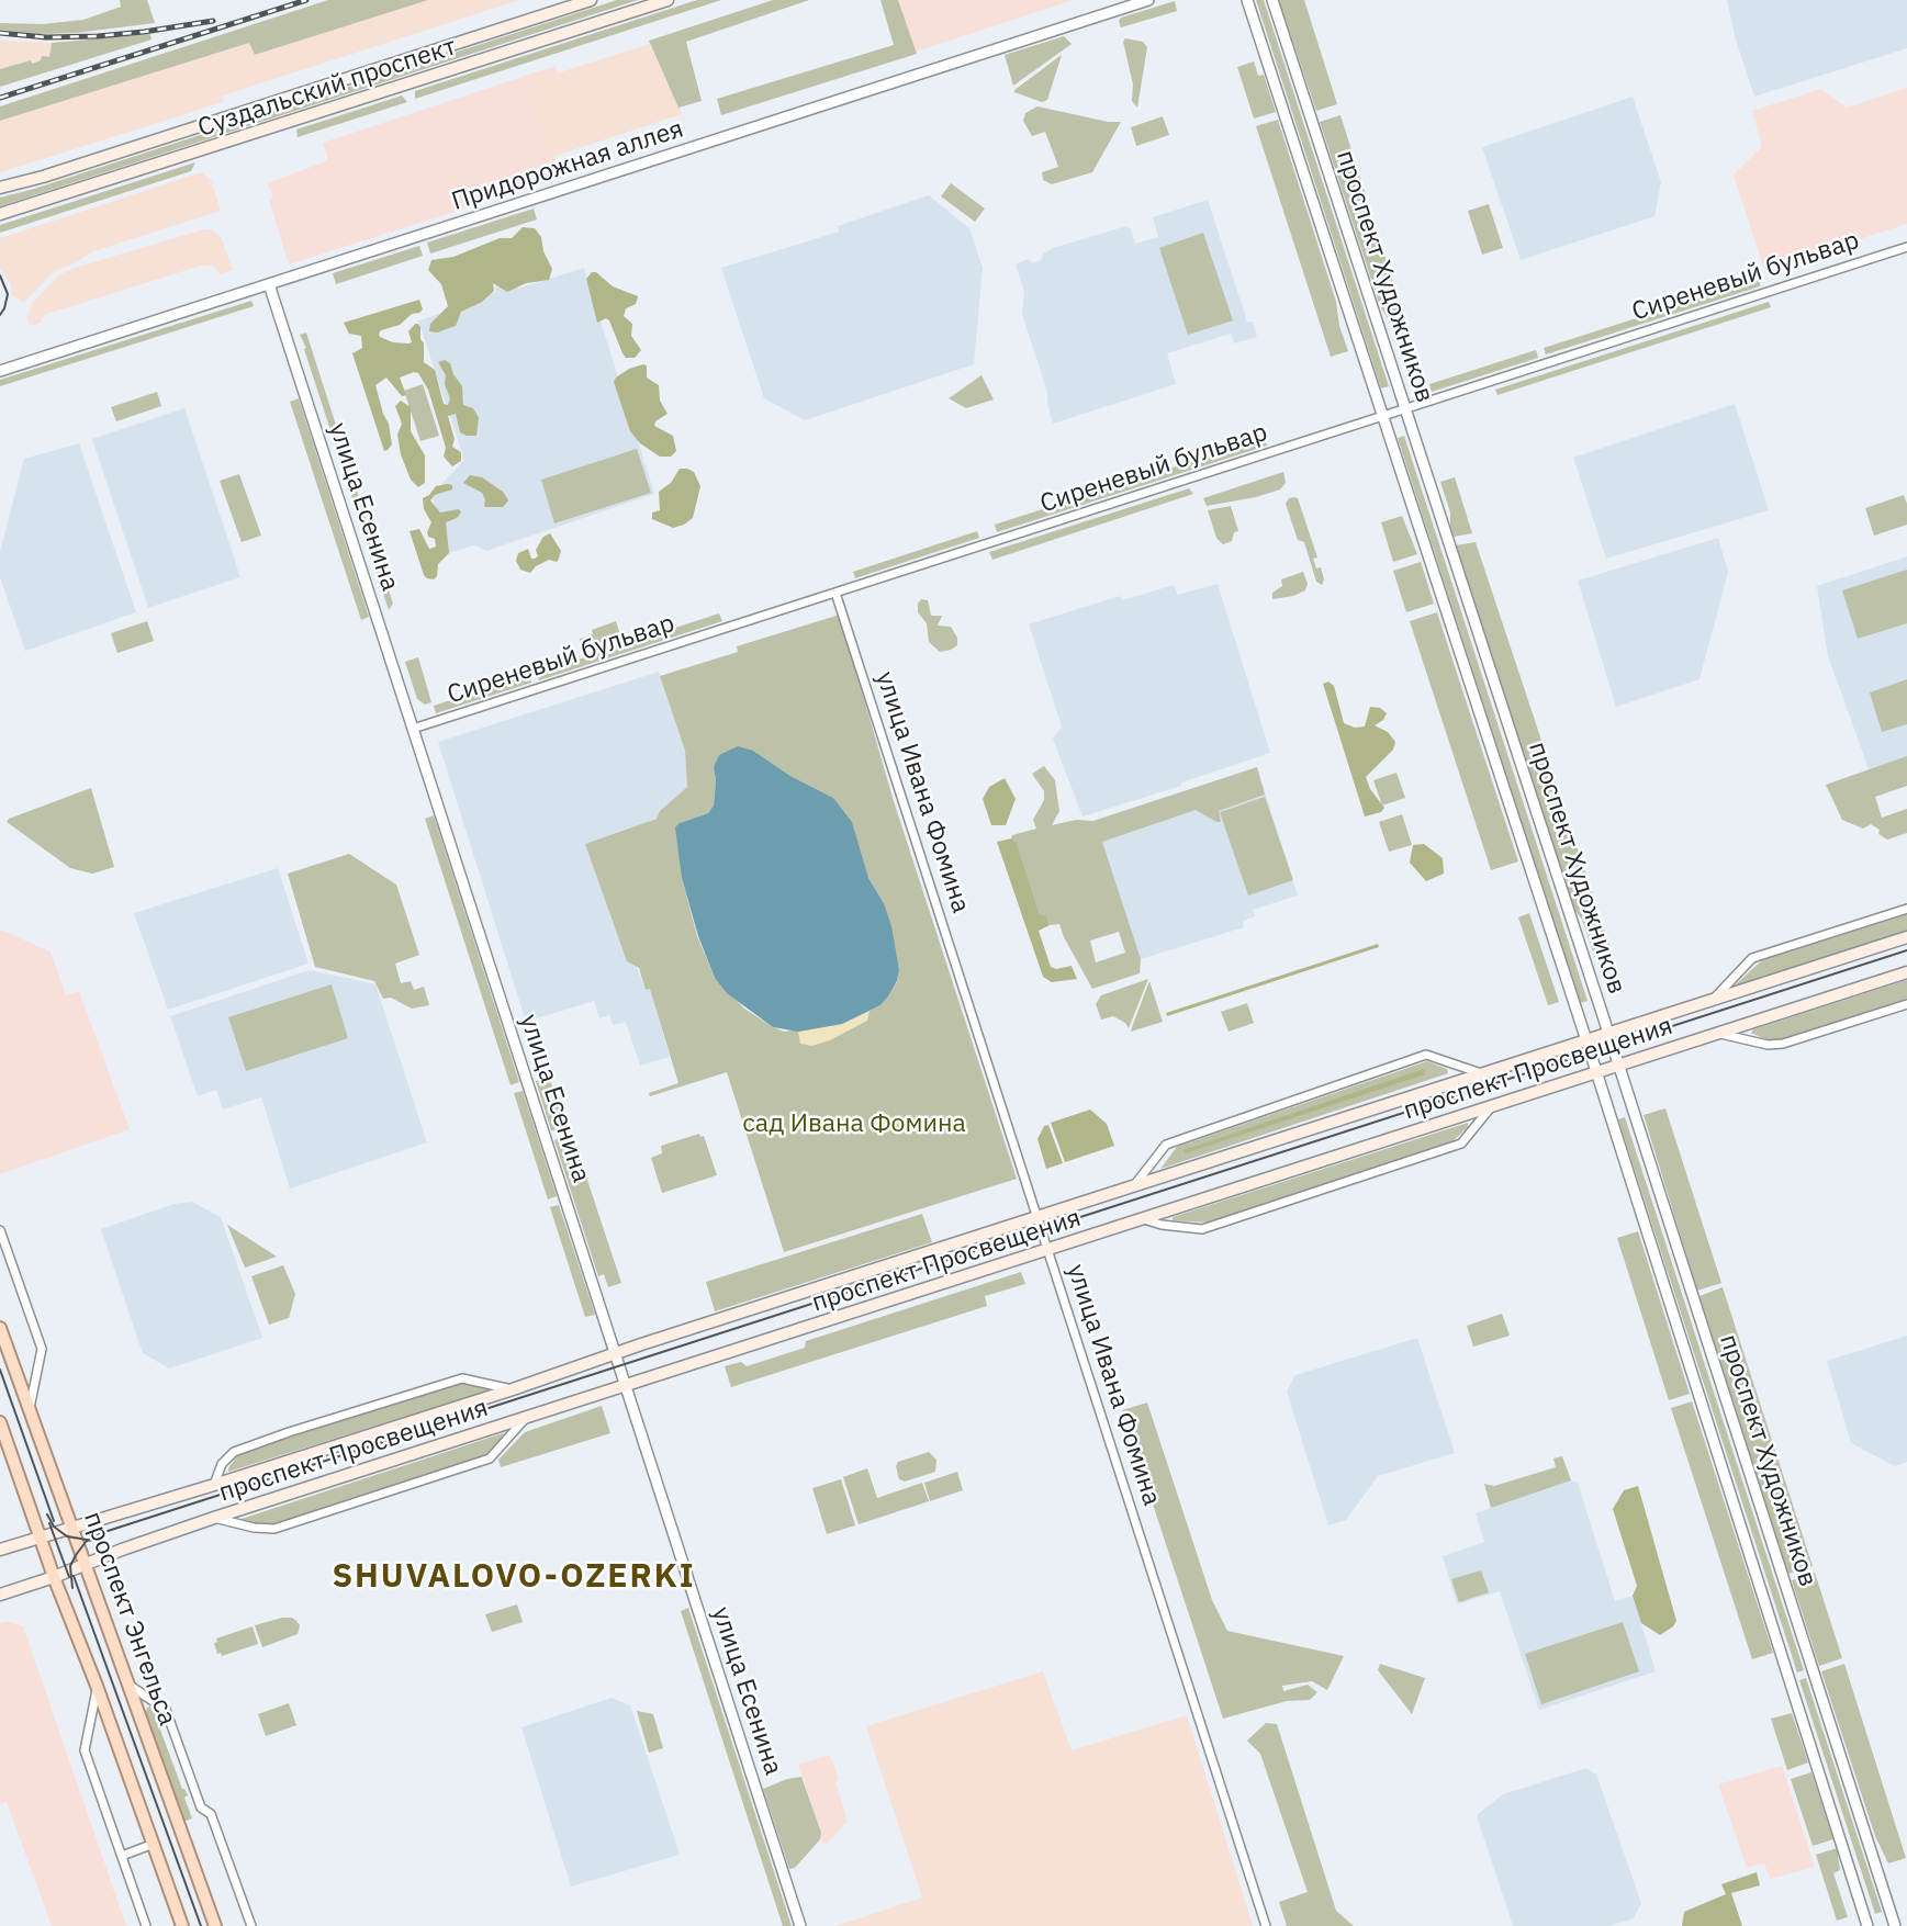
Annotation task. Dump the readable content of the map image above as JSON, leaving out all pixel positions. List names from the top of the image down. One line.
{"streets":{"main road":["Суздальский проспект","проспект Просвещения","проспект Энгельса"],"street":["Придорожная аллея","проспект Художников","Сиреневый бульвар","улица Есенина","улица Ивана Фомина"]},"crossings":[["Придорожная аллея","улица Есенина"],["проспект Художников","Сиреневый бульвар"],["проспект Художников","проспект Просвещения"],["Сиреневый бульвар","улица Есенина"],["Сиреневый бульвар","улица Ивана Фомина"],["улица Есенина","проспект Просвещения"],["улица Ивана Фомина","проспект Просвещения"],["проспект Просвещения","проспект Энгельса"]],"districts":["SHUVALOVO-OZERKI"],"parks":["сад Ивана Фомина"]}
